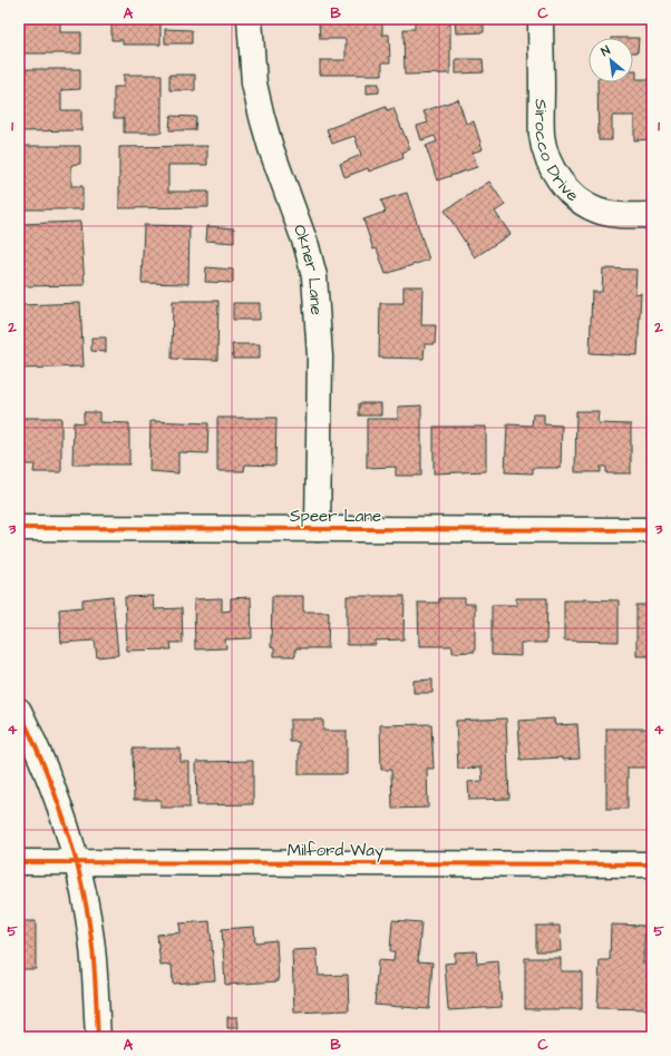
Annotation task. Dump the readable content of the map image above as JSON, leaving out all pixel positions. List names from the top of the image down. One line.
{"streets":{"street":["Sirocco Drive","Okner Lane","Speer Lane","Milford Way"]},"crossings":[["Okner Lane","Speer Lane"]],"north":"top left","grid":{"columns":["A","B","C"],"rows":["1","2","3","4","5"]}}
